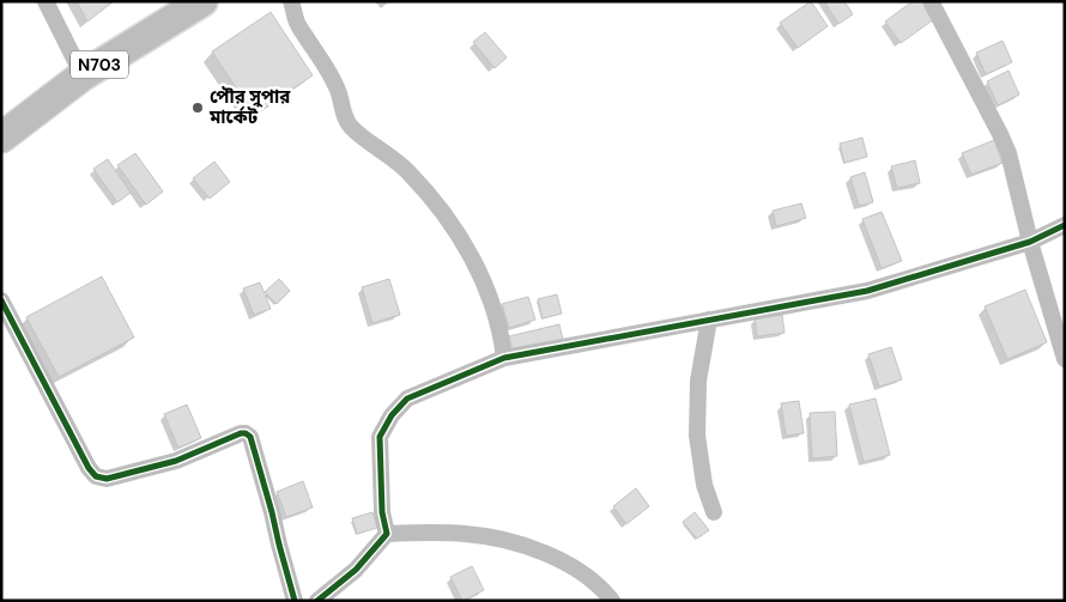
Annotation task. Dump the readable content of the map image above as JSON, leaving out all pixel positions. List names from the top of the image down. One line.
{"streets":{"highway":["N703"]},"places":["পৌর সুপার মার্কেট"]}
